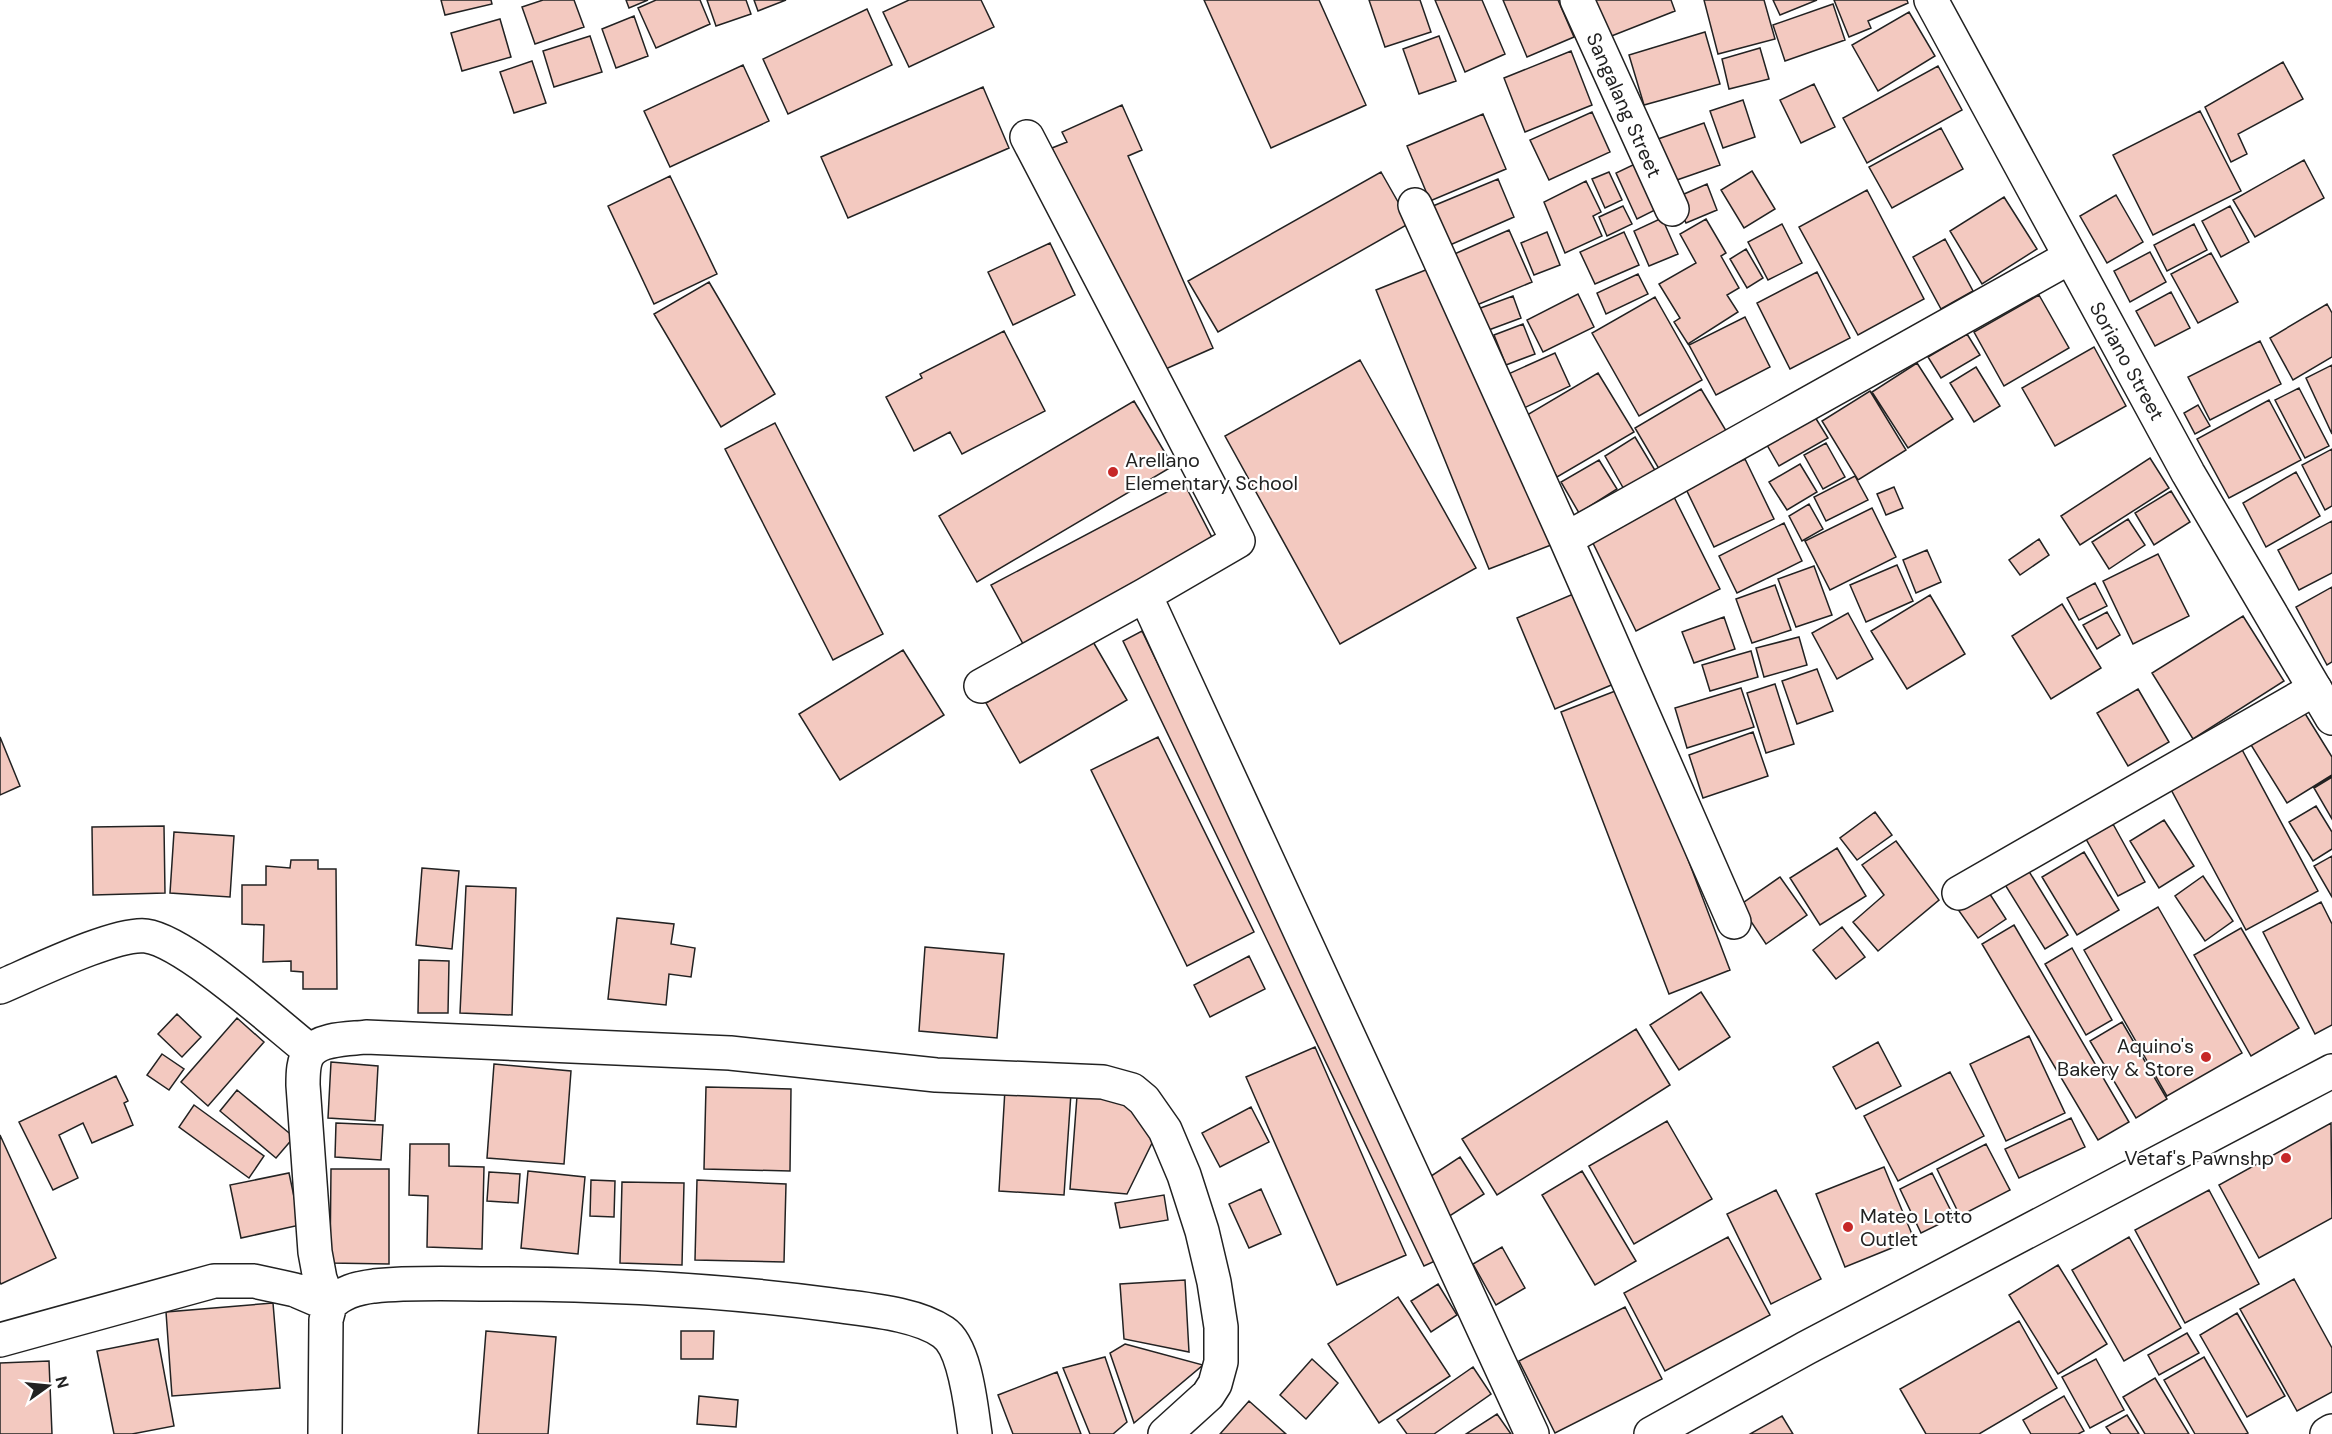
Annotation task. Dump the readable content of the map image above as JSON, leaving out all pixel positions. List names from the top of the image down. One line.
{"streets":{"street":["Sangalang Street","Soriano Street"]},"places":["Arellano Elementary School","Aquino's Bakery & Store","Vetaf's Pawnshp","Mateo Lotto Outlet"],"north":"right"}
